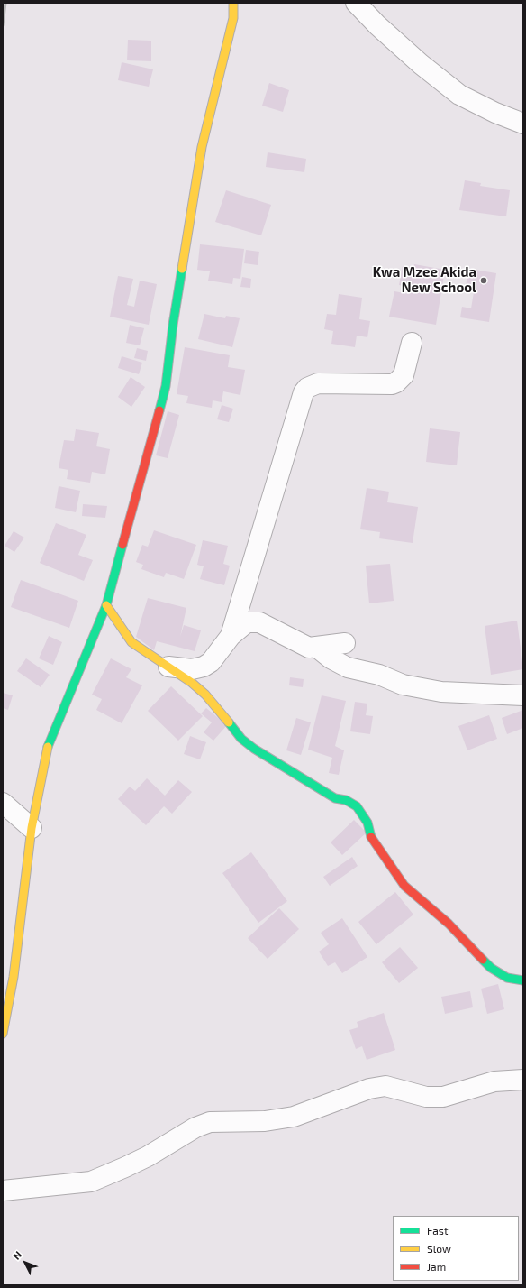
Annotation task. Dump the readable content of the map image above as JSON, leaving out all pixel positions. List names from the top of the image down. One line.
{"places":["Kwa Mzee Akida New School"],"legend":["Fast","Slow","Jam"],"north":"top left"}
